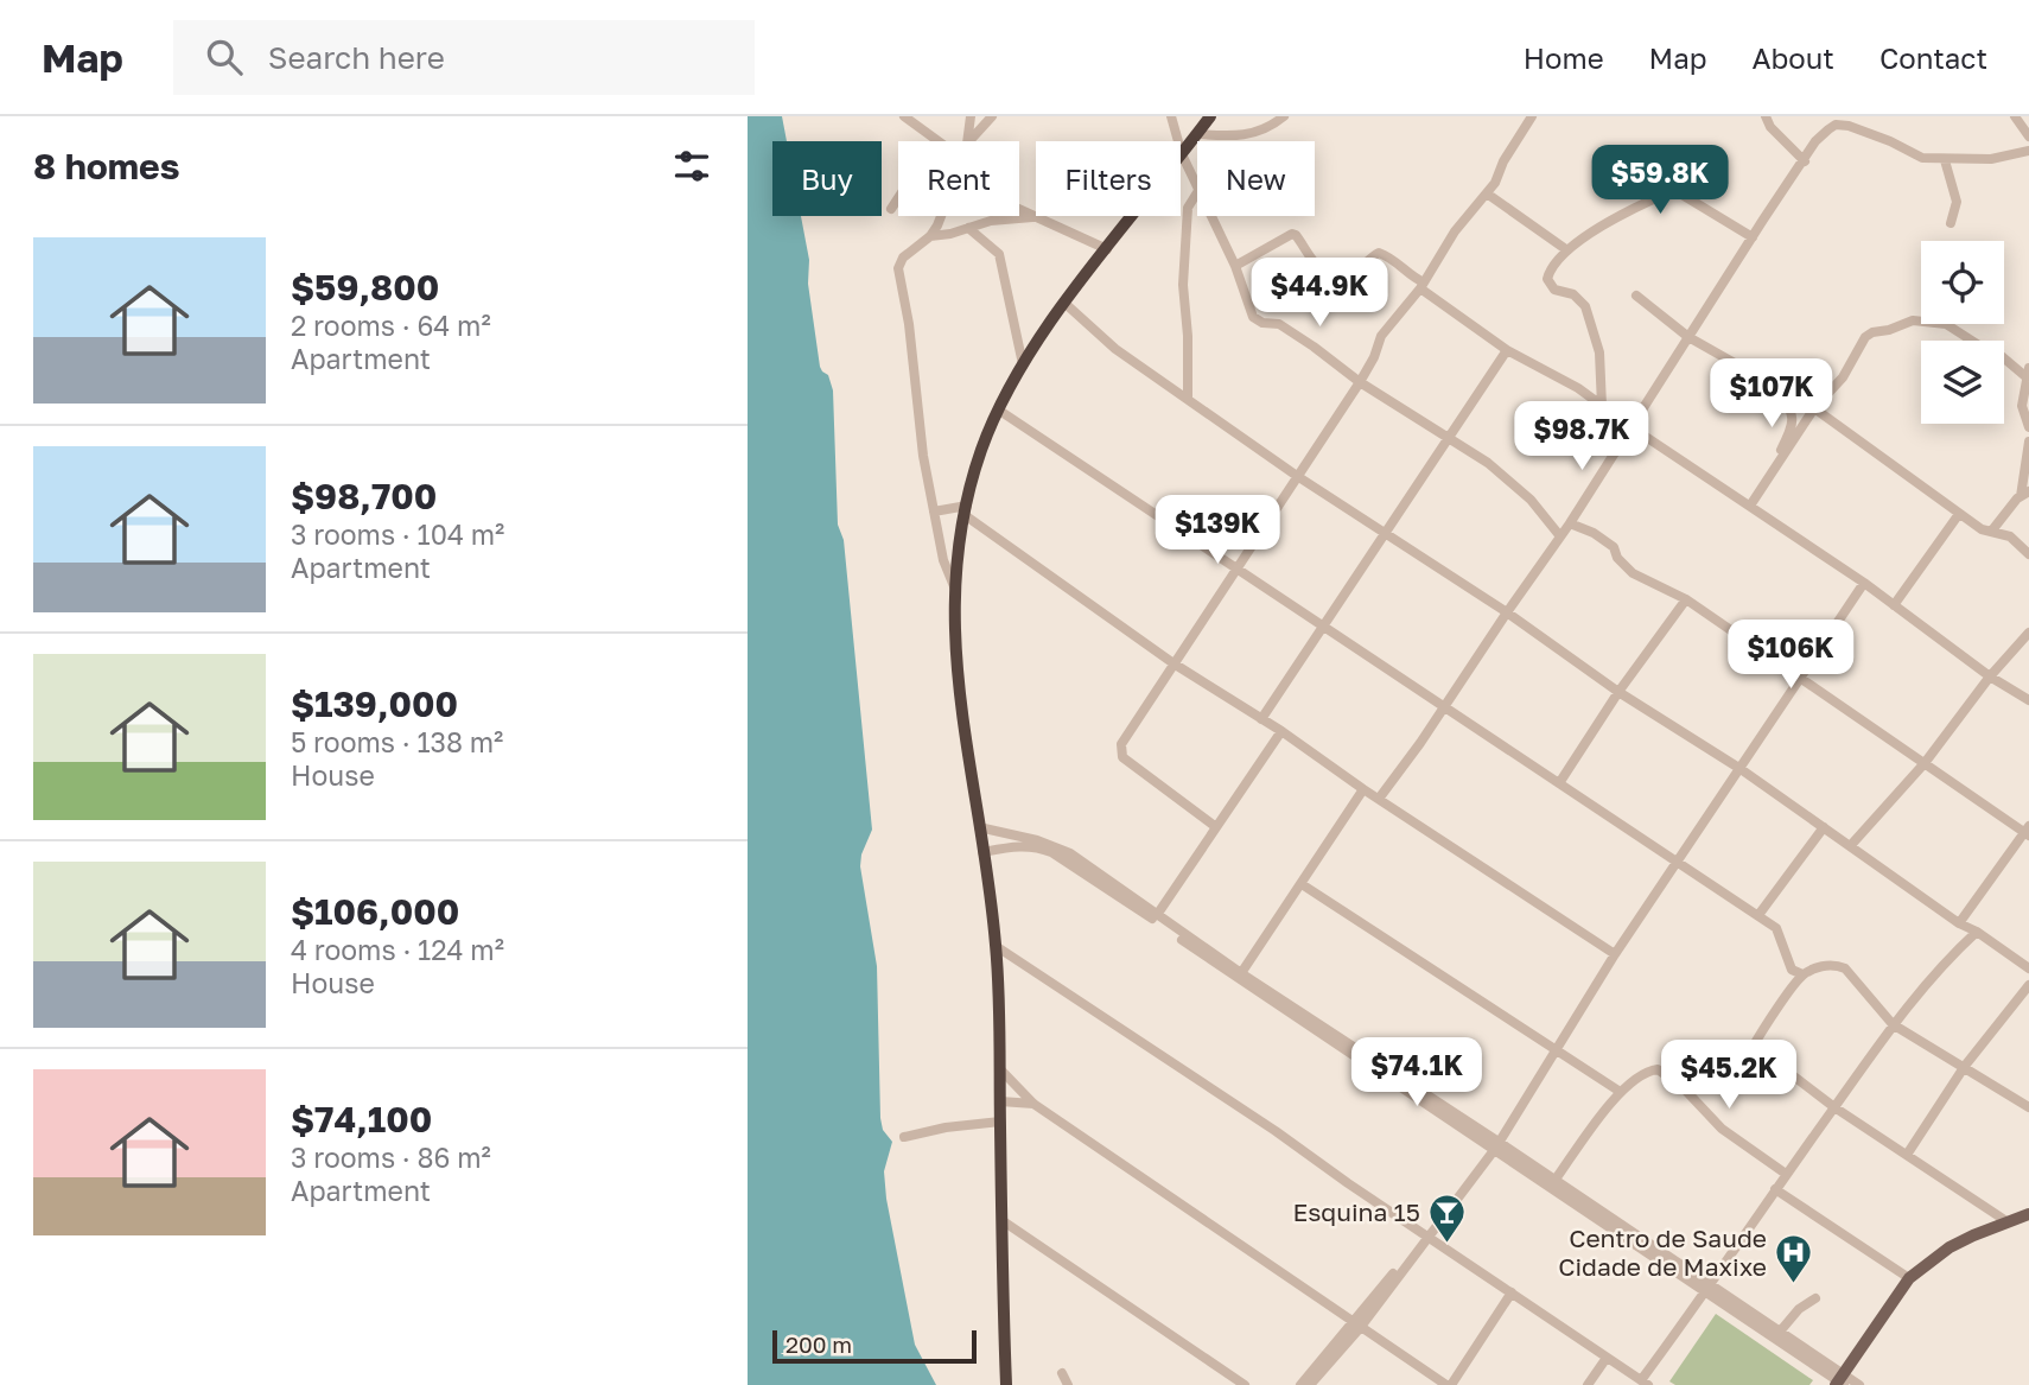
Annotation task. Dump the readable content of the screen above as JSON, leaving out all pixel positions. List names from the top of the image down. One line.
{"places":{"bar":["Esquina 15"],"hospital":["Centro de Saude Cidade de Maxixe"]},"scale_bar":"200 m","page":{"header":"Map","search":"Search here","nav":["Home","Map","About","Contact"],"heading":"8 homes","chip":["Buy","Rent","Filters","New"],"price":["$59.8K","$44.9K","$107K","$98.7K","$139K","$106K","$74.1K","$45.2K"],"list":[{"name":"$59,800","note":"2 rooms · 64 m² · Apartment"},{"name":"$98,700","note":"3 rooms · 104 m² · Apartment"},{"name":"$139,000","note":"5 rooms · 138 m² · House"},{"name":"$106,000","note":"4 rooms · 124 m² · House"},{"name":"$74,100","note":"3 rooms · 86 m² · Apartment"}],"scale":"200 m"}}
